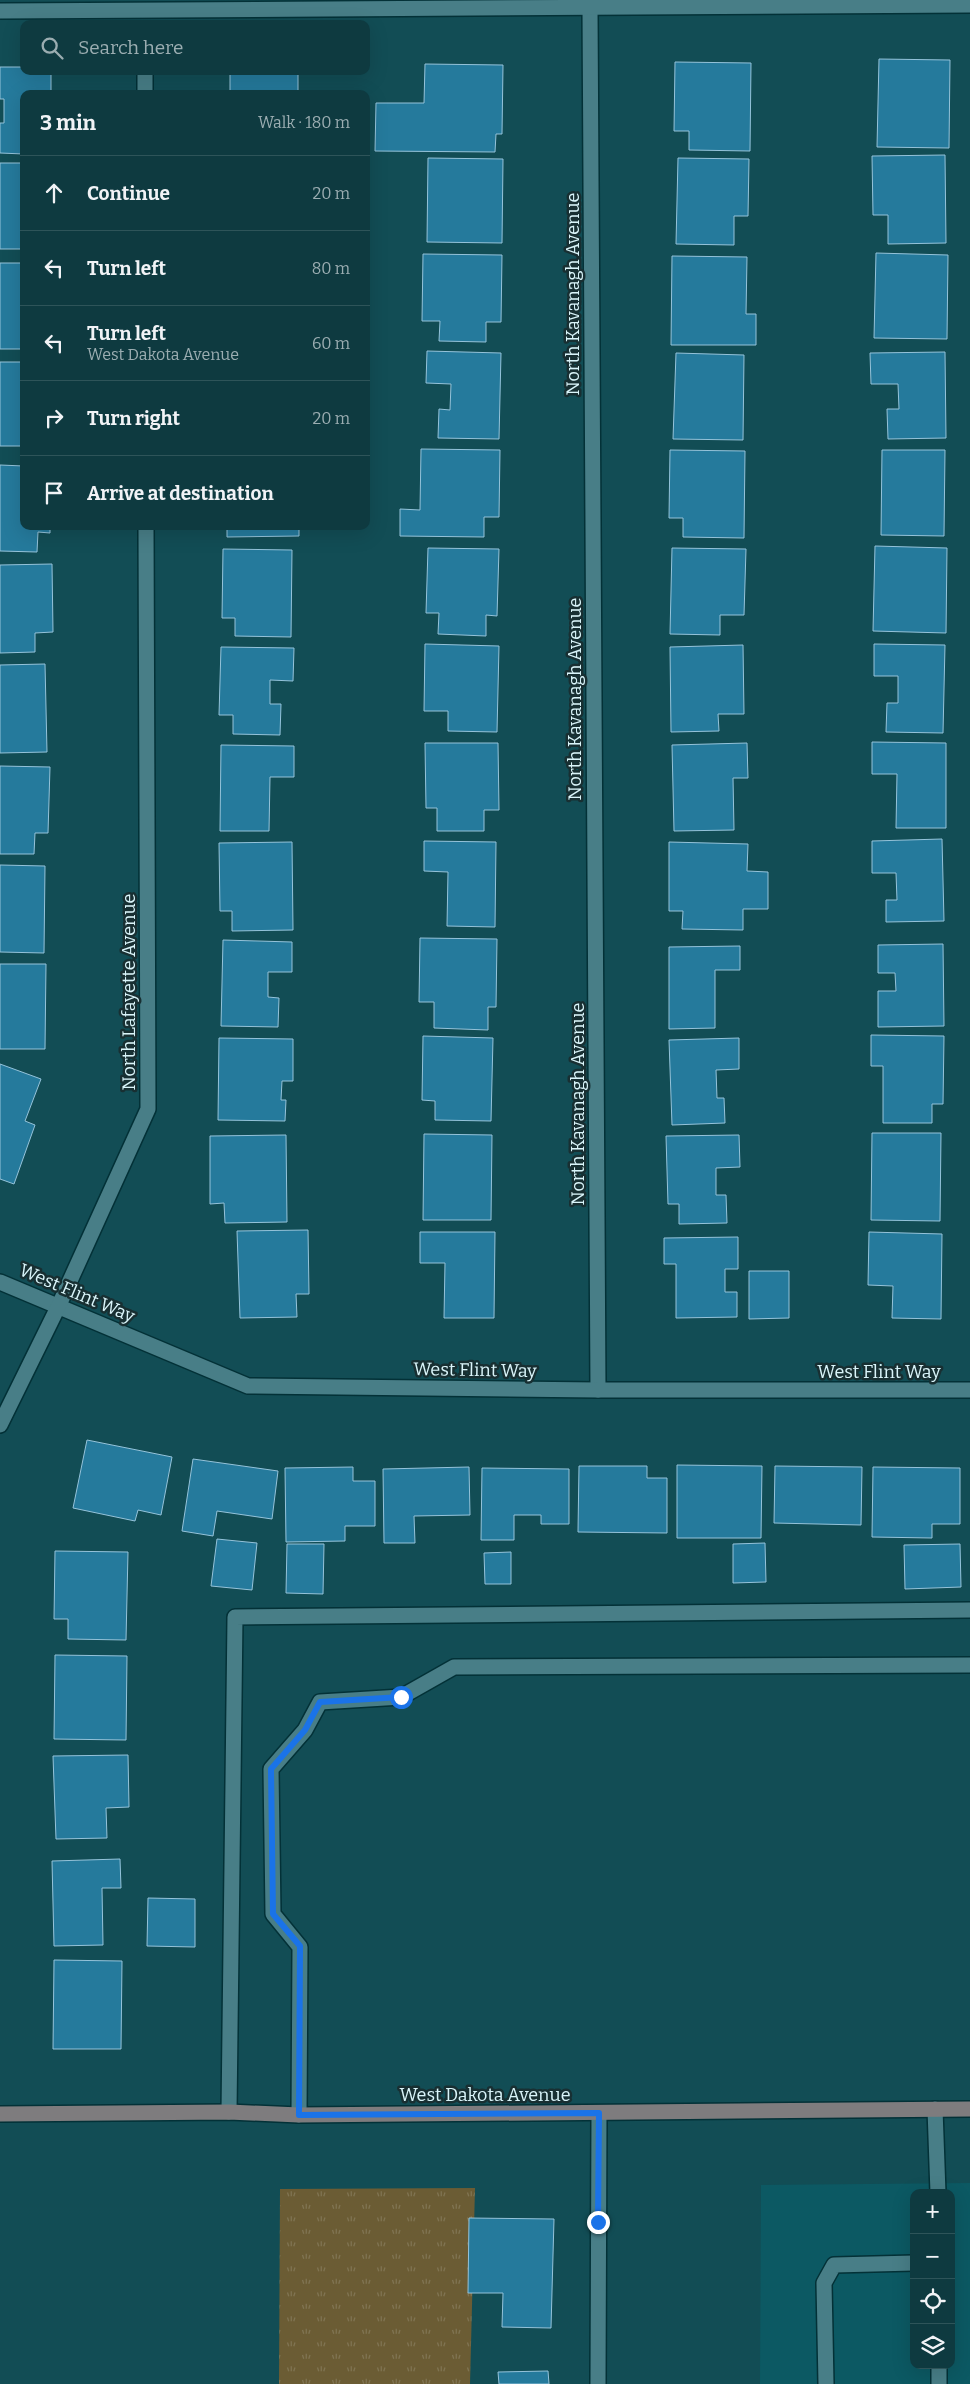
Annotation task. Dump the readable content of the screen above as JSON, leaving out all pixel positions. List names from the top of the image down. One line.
{"streets":{"street":["North Kavanagh Avenue","North Lafayette Avenue","West Flint Way","West Dakota Avenue"]},"crossings":[["North Kavanagh Avenue","West Flint Way"],["North Lafayette Avenue","West Flint Way"]],"page":{"search":"Search here","heading":["3 min","Walk · 180 m"],"list":[["Continue","20 m"],["Turn left","80 m"],["Turn left","West Dakota Avenue","60 m"],["Turn right","20 m"],"Arrive at destination"],"map_buttons":["+","−"]}}
